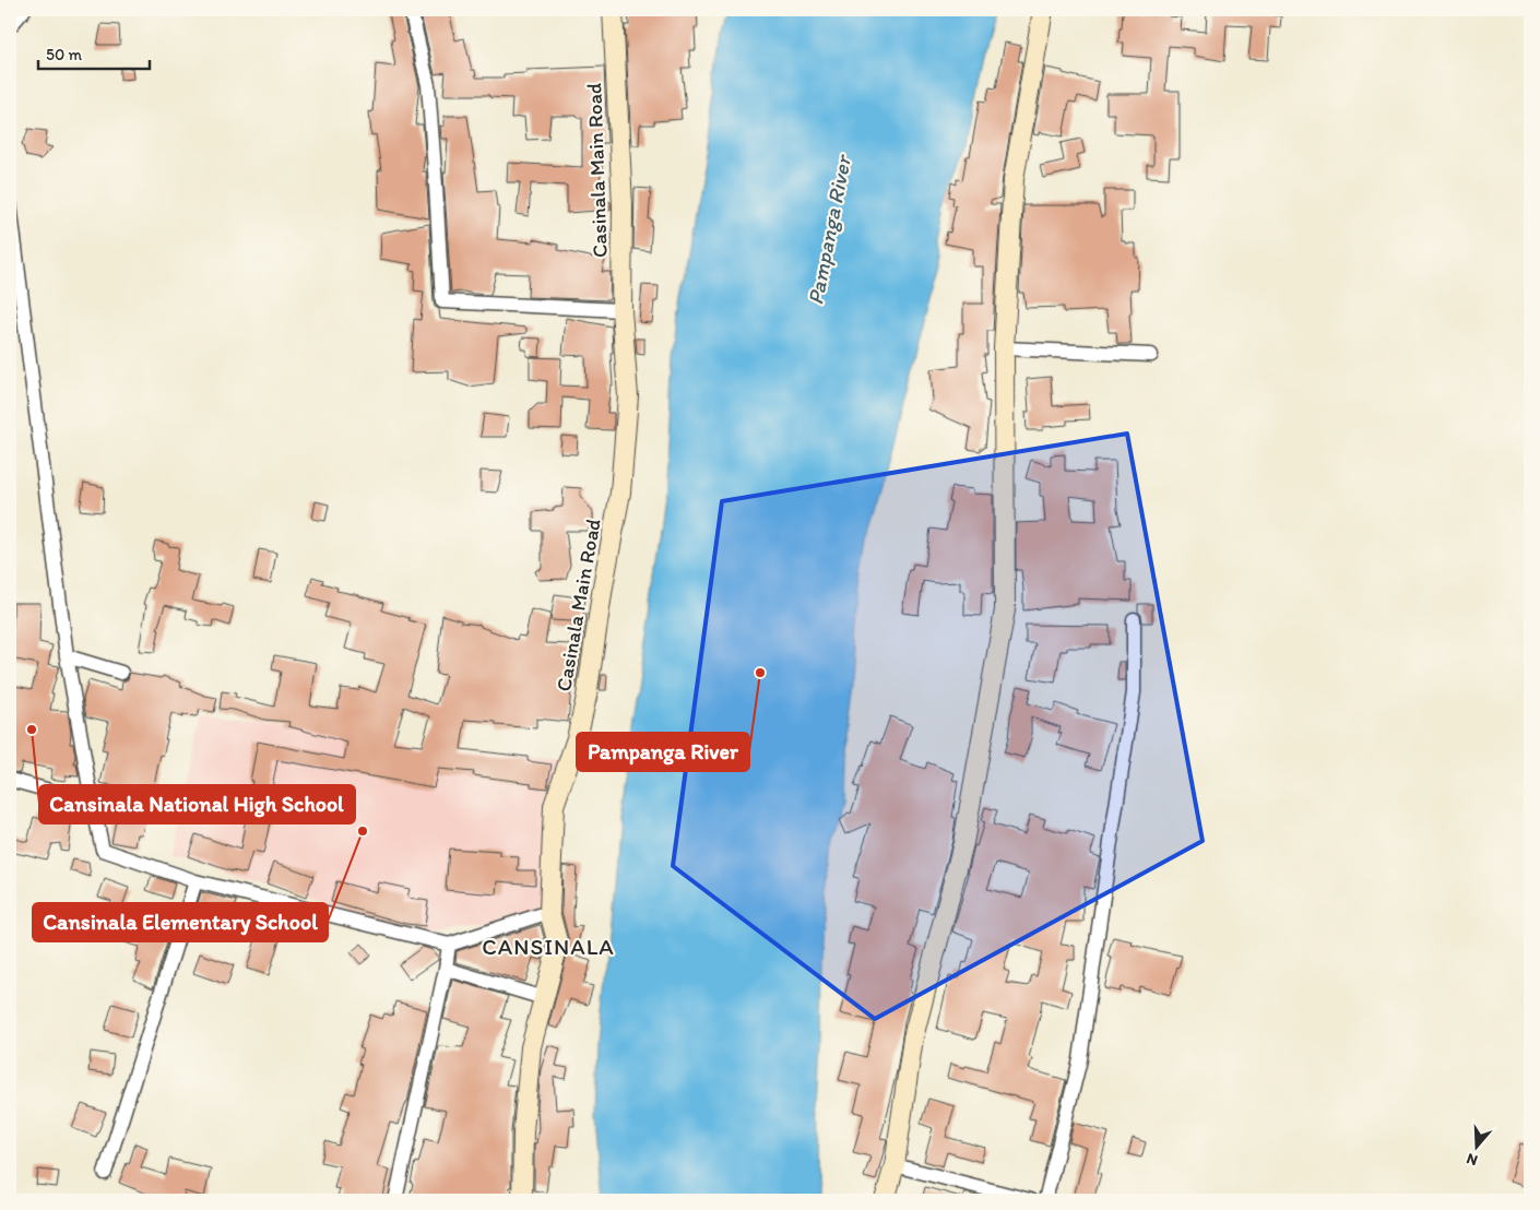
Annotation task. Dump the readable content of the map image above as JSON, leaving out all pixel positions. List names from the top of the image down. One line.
{"streets":{"street":["Casinala Main Road"]},"districts":["CANSINALA"],"water":["Pampanga River"],"places":["Pampanga River","Cansinala National High School","Cansinala Elementary School"],"scale_bar":"50 m","north":"bottom"}
